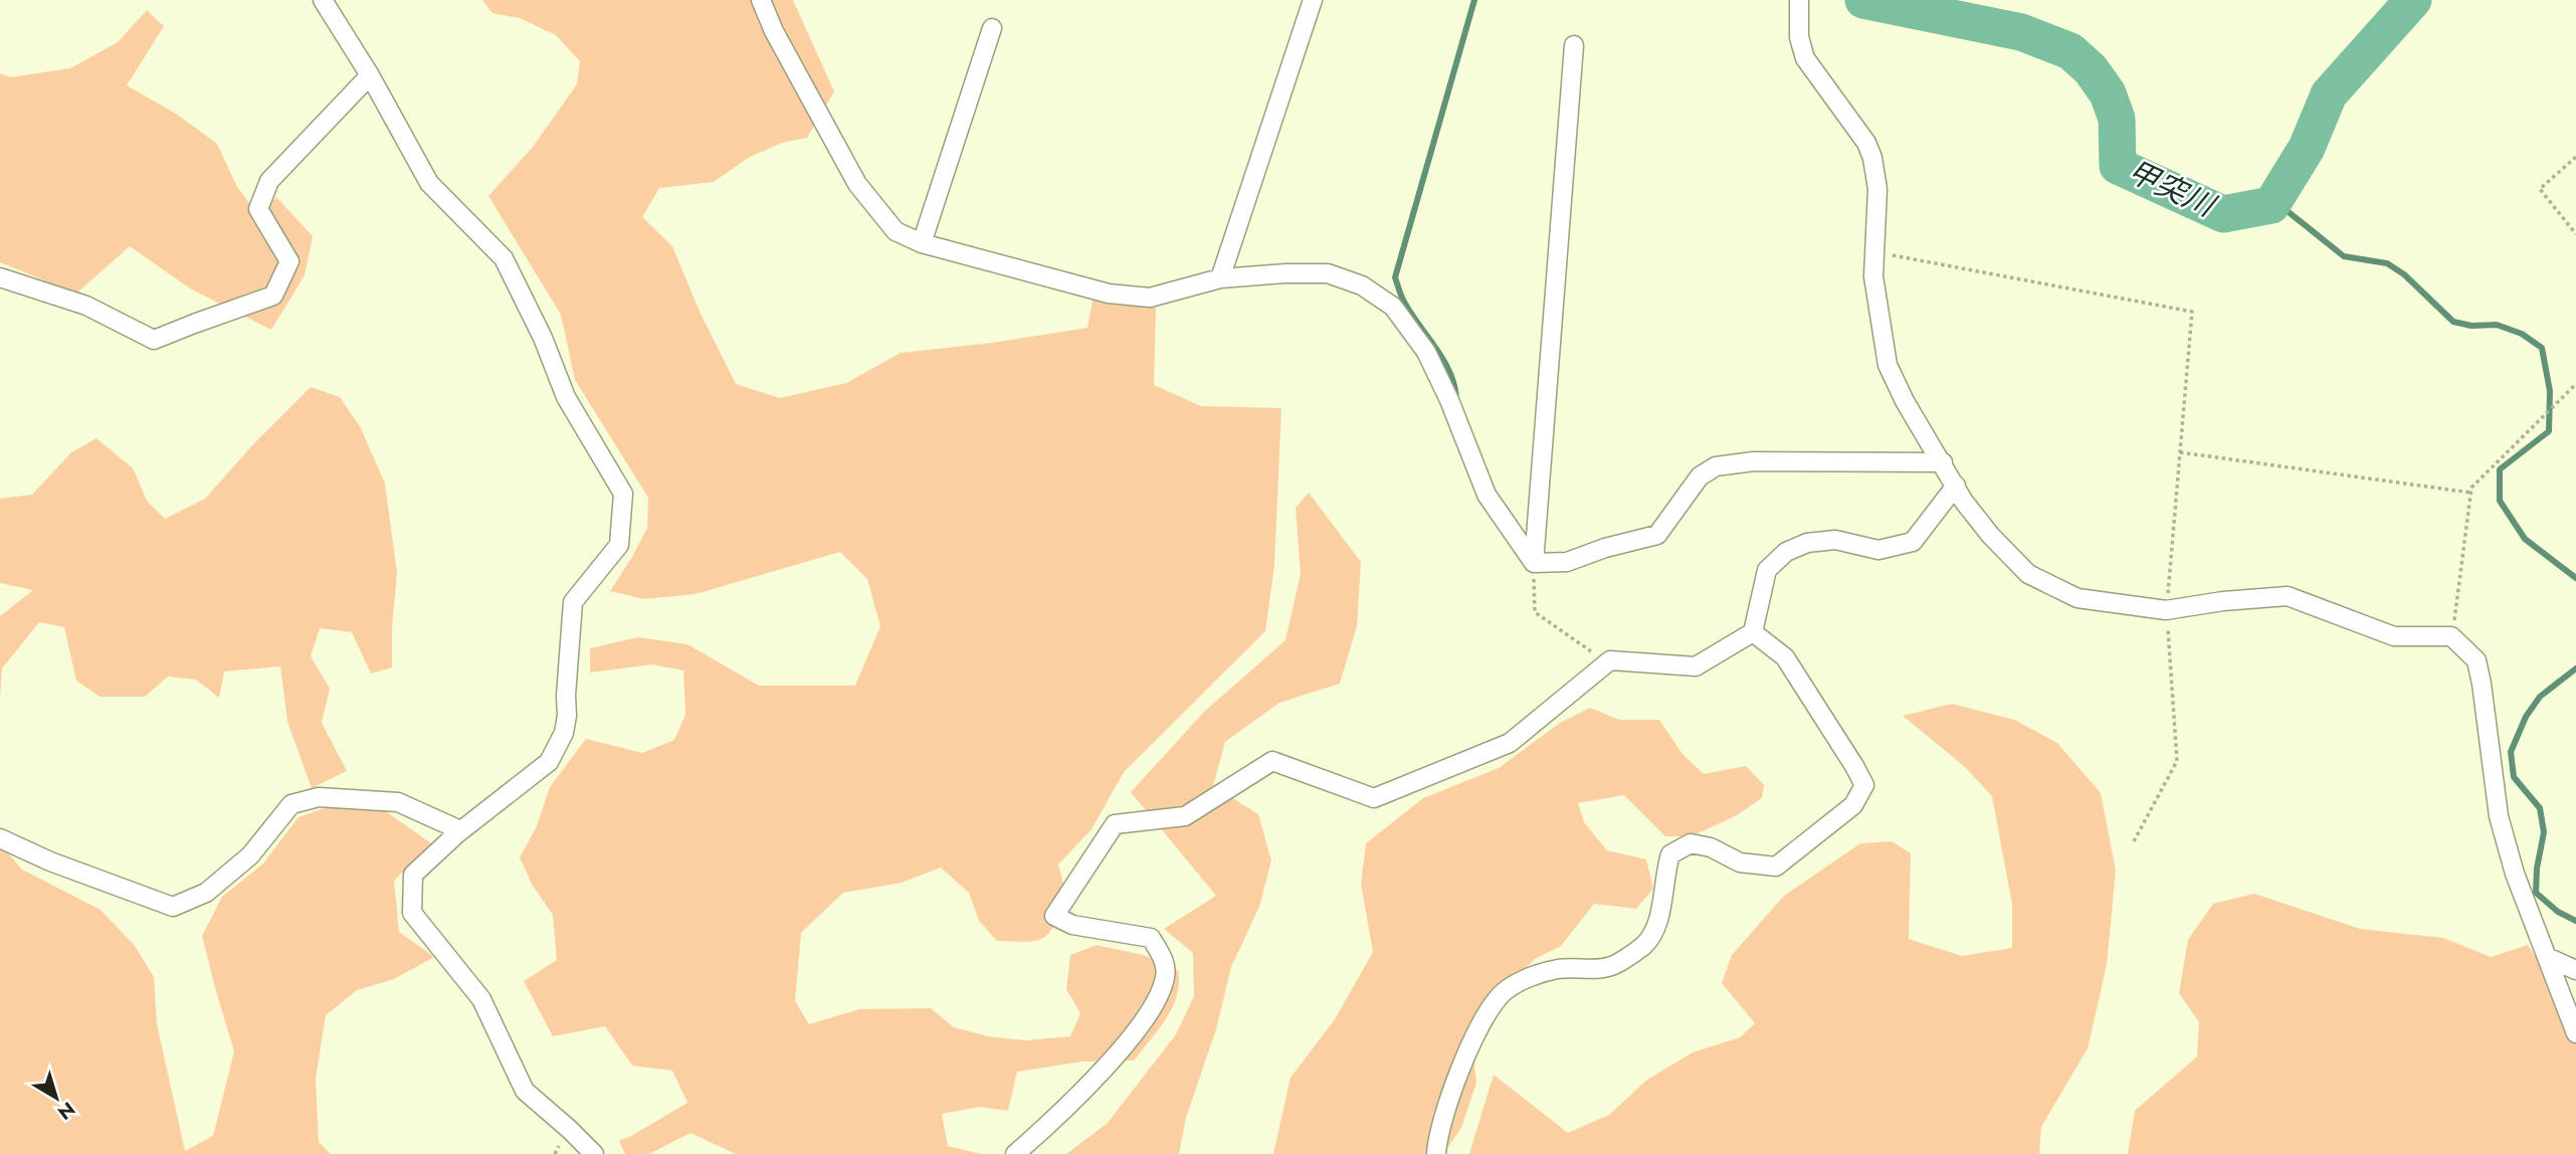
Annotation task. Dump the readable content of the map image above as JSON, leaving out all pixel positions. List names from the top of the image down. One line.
{"water":["甲突川"],"north":"bottom right"}
